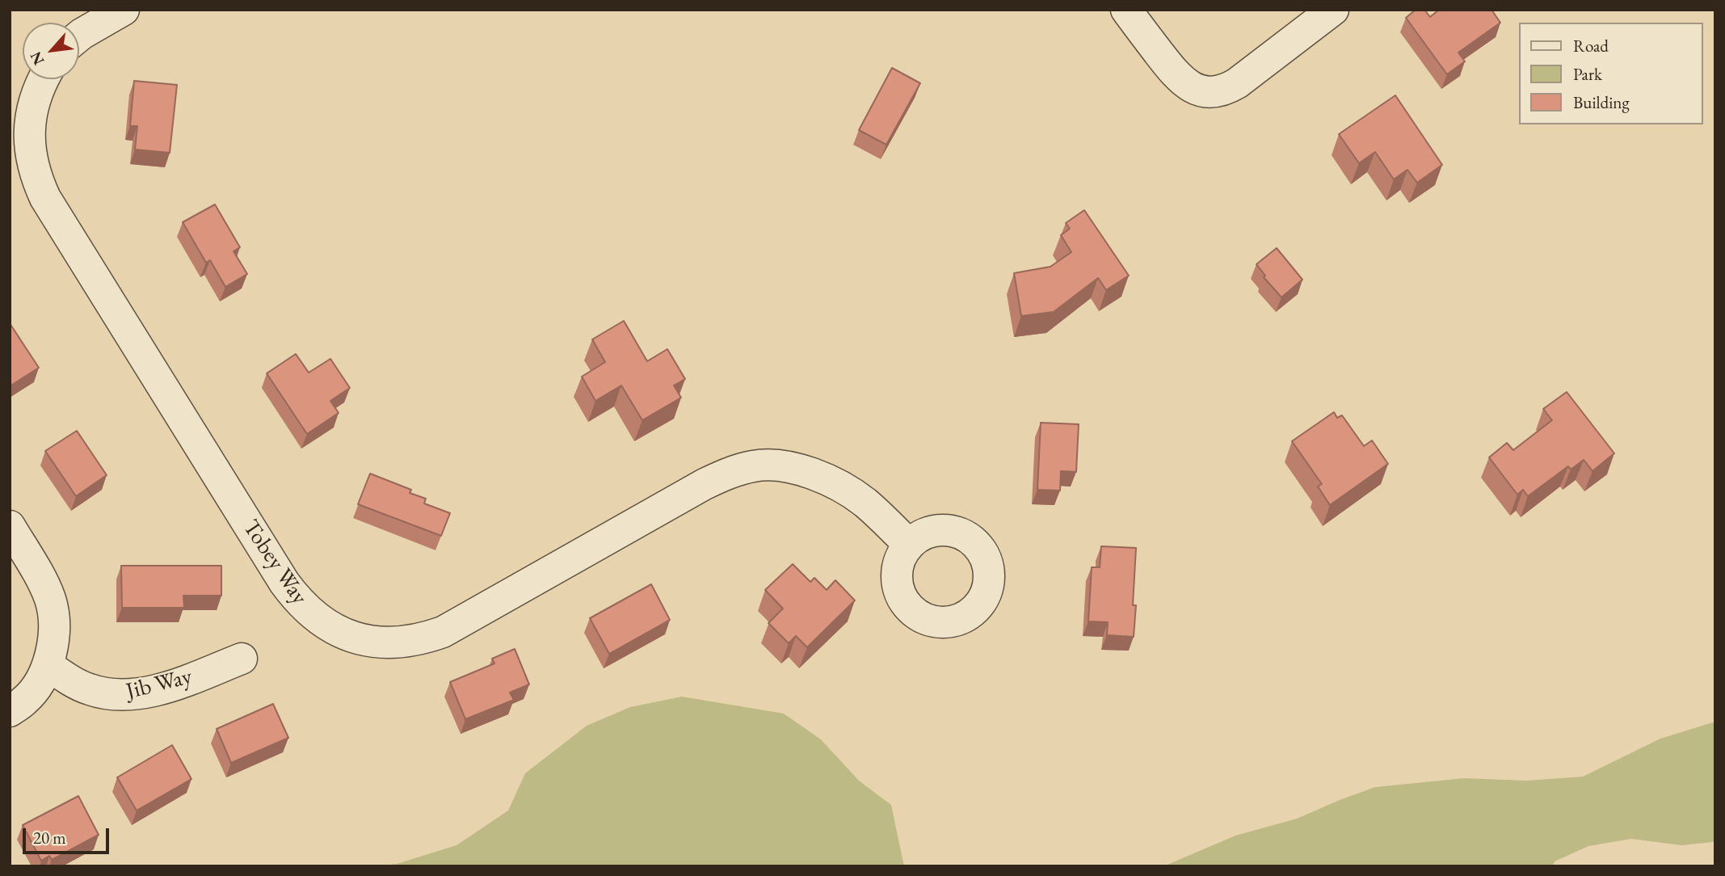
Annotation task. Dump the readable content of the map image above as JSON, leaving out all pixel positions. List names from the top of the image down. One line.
{"streets":{"street":["Tobey Way","Jib Way"]},"legend":["Road","Park","Building"],"scale_bar":"20 m","north":"bottom left"}
